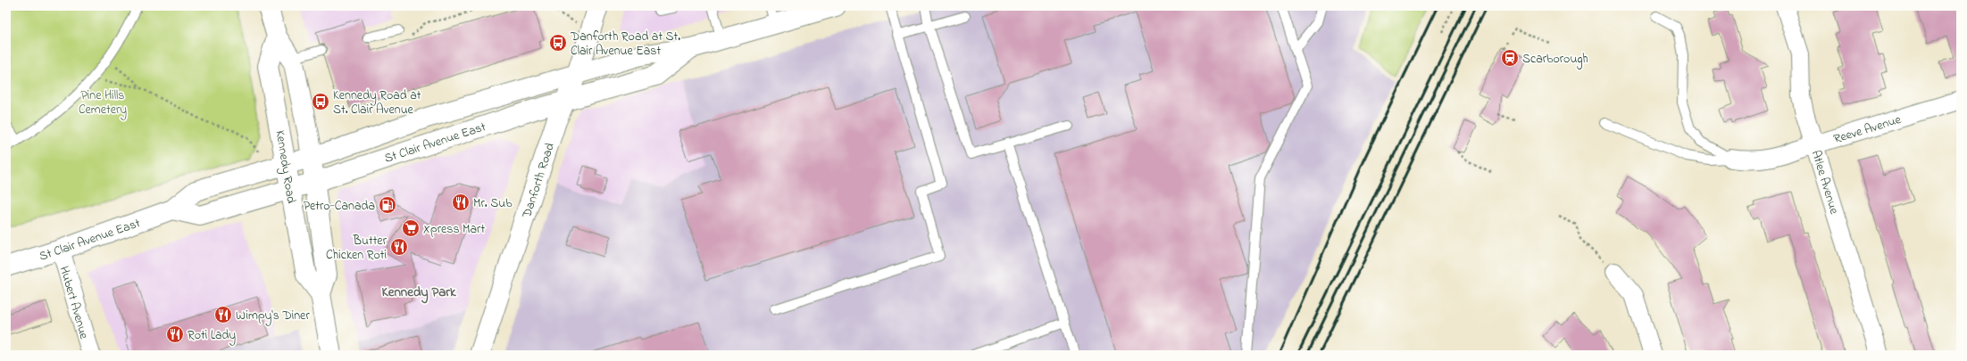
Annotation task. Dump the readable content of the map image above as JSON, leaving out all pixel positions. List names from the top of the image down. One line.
{"streets":{"main road":["St Clair Avenue East","Kennedy Road","Danforth Road"],"street":["Reeve Avenue","Atlee Avenue","Hubert Avenue"]},"crossings":[["Reeve Avenue","Atlee Avenue"],["St Clair Avenue East","Kennedy Road"],["St Clair Avenue East","Danforth Road"],["St Clair Avenue East","Hubert Avenue"]],"districts":["Kennedy Park"],"parks":["Pine Hills Cemetery"],"places":{"bus stop":["Danforth Road at St. Clair Avenue East","Kennedy Road at St. Clair Avenue"],"station":["Scarborough"],"restaurant":["Mr. Sub","Butter Chicken Roti","Wimpy's Diner","Roti Lady"],"fuel station":["Petro-Canada"],"supermarket":["Xpress Mart"]}}
